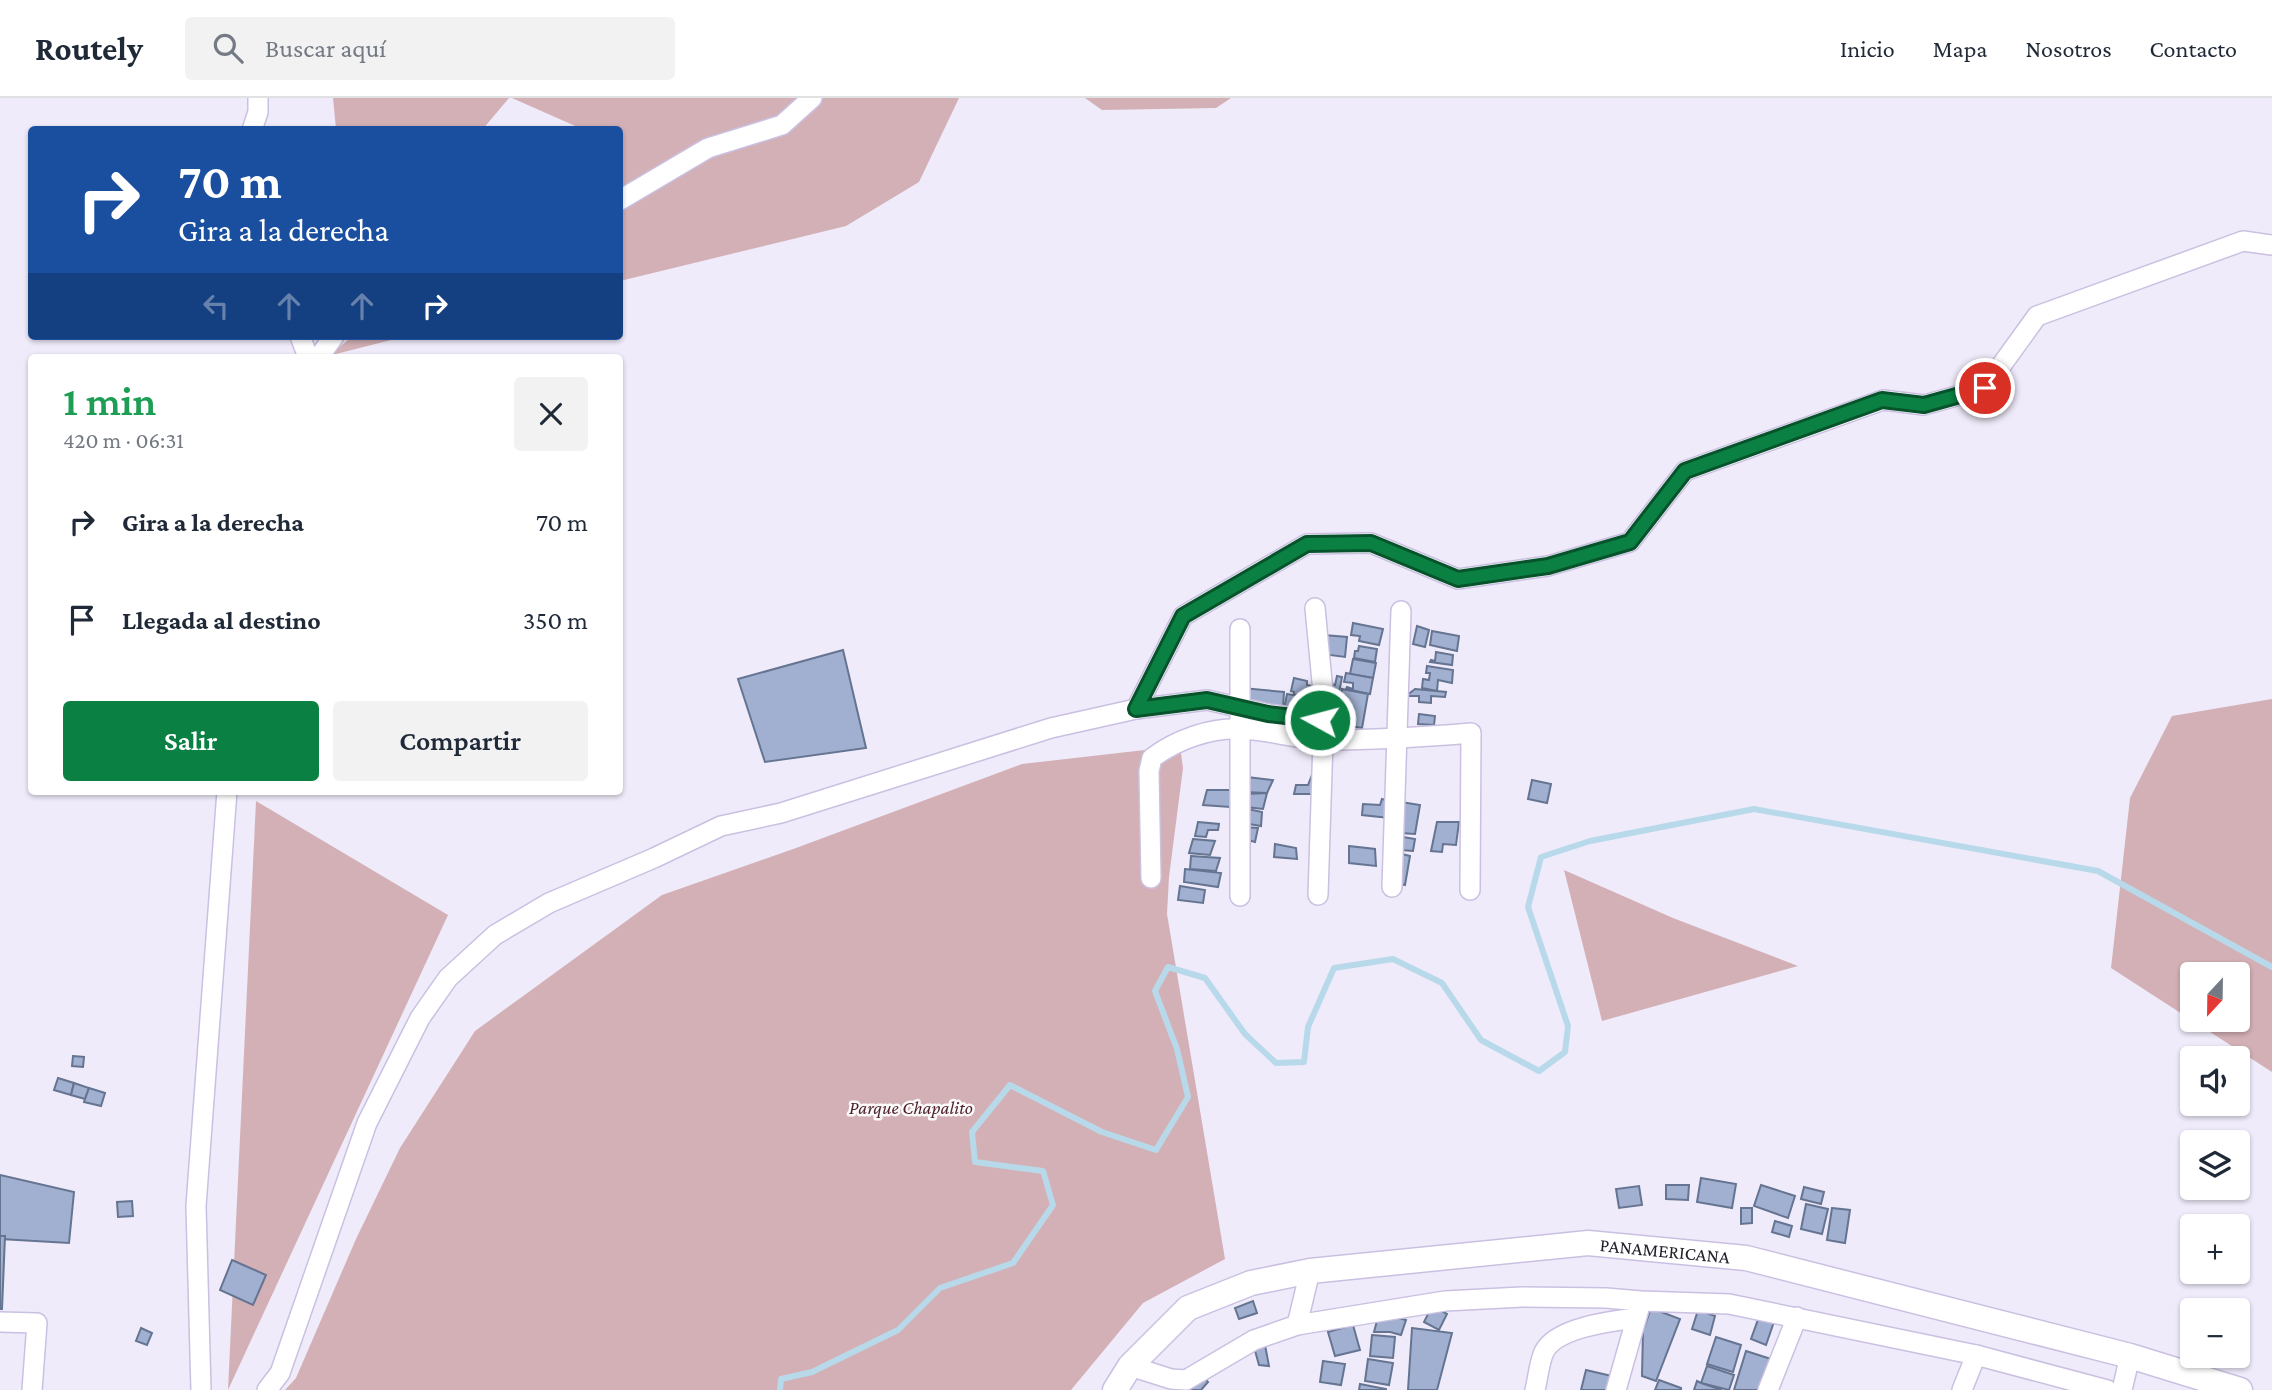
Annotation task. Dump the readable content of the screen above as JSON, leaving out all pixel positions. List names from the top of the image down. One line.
{"streets":{"main road":["PANAMERICANA"]},"parks":["Parque Chapalito"],"north":"bottom","page":{"header":"Routely","search":"Buscar aquí","nav":["Inicio","Mapa","Nosotros","Contacto"],"turn":["70 m","Gira a la derecha"],"heading":["1 min","420 m · 06:31"],"list":[{"name":"Gira a la derecha","value":"70 m"},{"name":"Llegada al destino","value":"350 m"}],"buttons":["Salir","Compartir"],"map_buttons":["+","−"]}}
